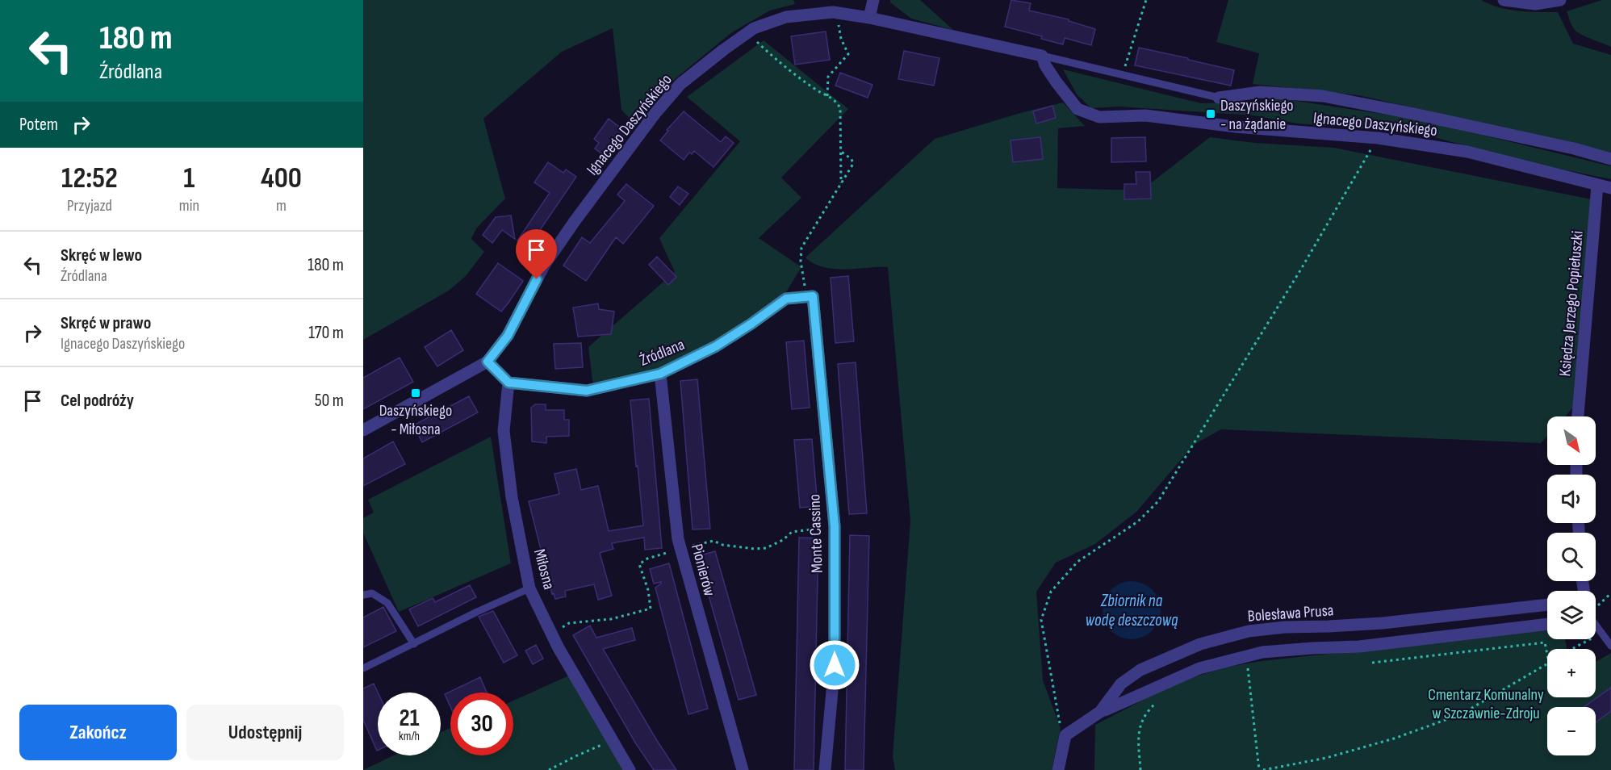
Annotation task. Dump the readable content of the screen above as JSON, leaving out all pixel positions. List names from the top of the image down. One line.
{"streets":{"street":["Ignacego Daszyńskiego","Księdza Jerzego Popiełuszki","Źródlana","Monte Cassino","Miłosna","Pionierów","Bolesława Prusa"]},"crossings":[["Ignacego Daszyńskiego","Księdza Jerzego Popiełuszki"],["Źródlana","Monte Cassino"],["Źródlana","Miłosna"],["Źródlana","Pionierów"]],"water":["Zbiornik na wodę deszczową"],"parks":["Cmentarz Komunalny w Szczawnie-Zdroju"],"places":{"transit":["Daszyńskiego - na żądanie","Daszyńskiego - Miłosna"]},"north":"bottom right","page":{"turn":["180 m","Źródlana"],"then":"Potem","eta":["12:52","Przyjazd","1","min","400","m"],"list":[{"name":"Skręć w lewo","note":"Źródlana","value":"180 m"},{"name":"Skręć w prawo","note":"Ignacego Daszyńskiego","value":"170 m"},{"name":"Cel podróży","value":"50 m"}],"map_buttons":["+","−"],"speed":"21 km/h","limit":"30","buttons":["Zakończ","Udostępnij"]}}
